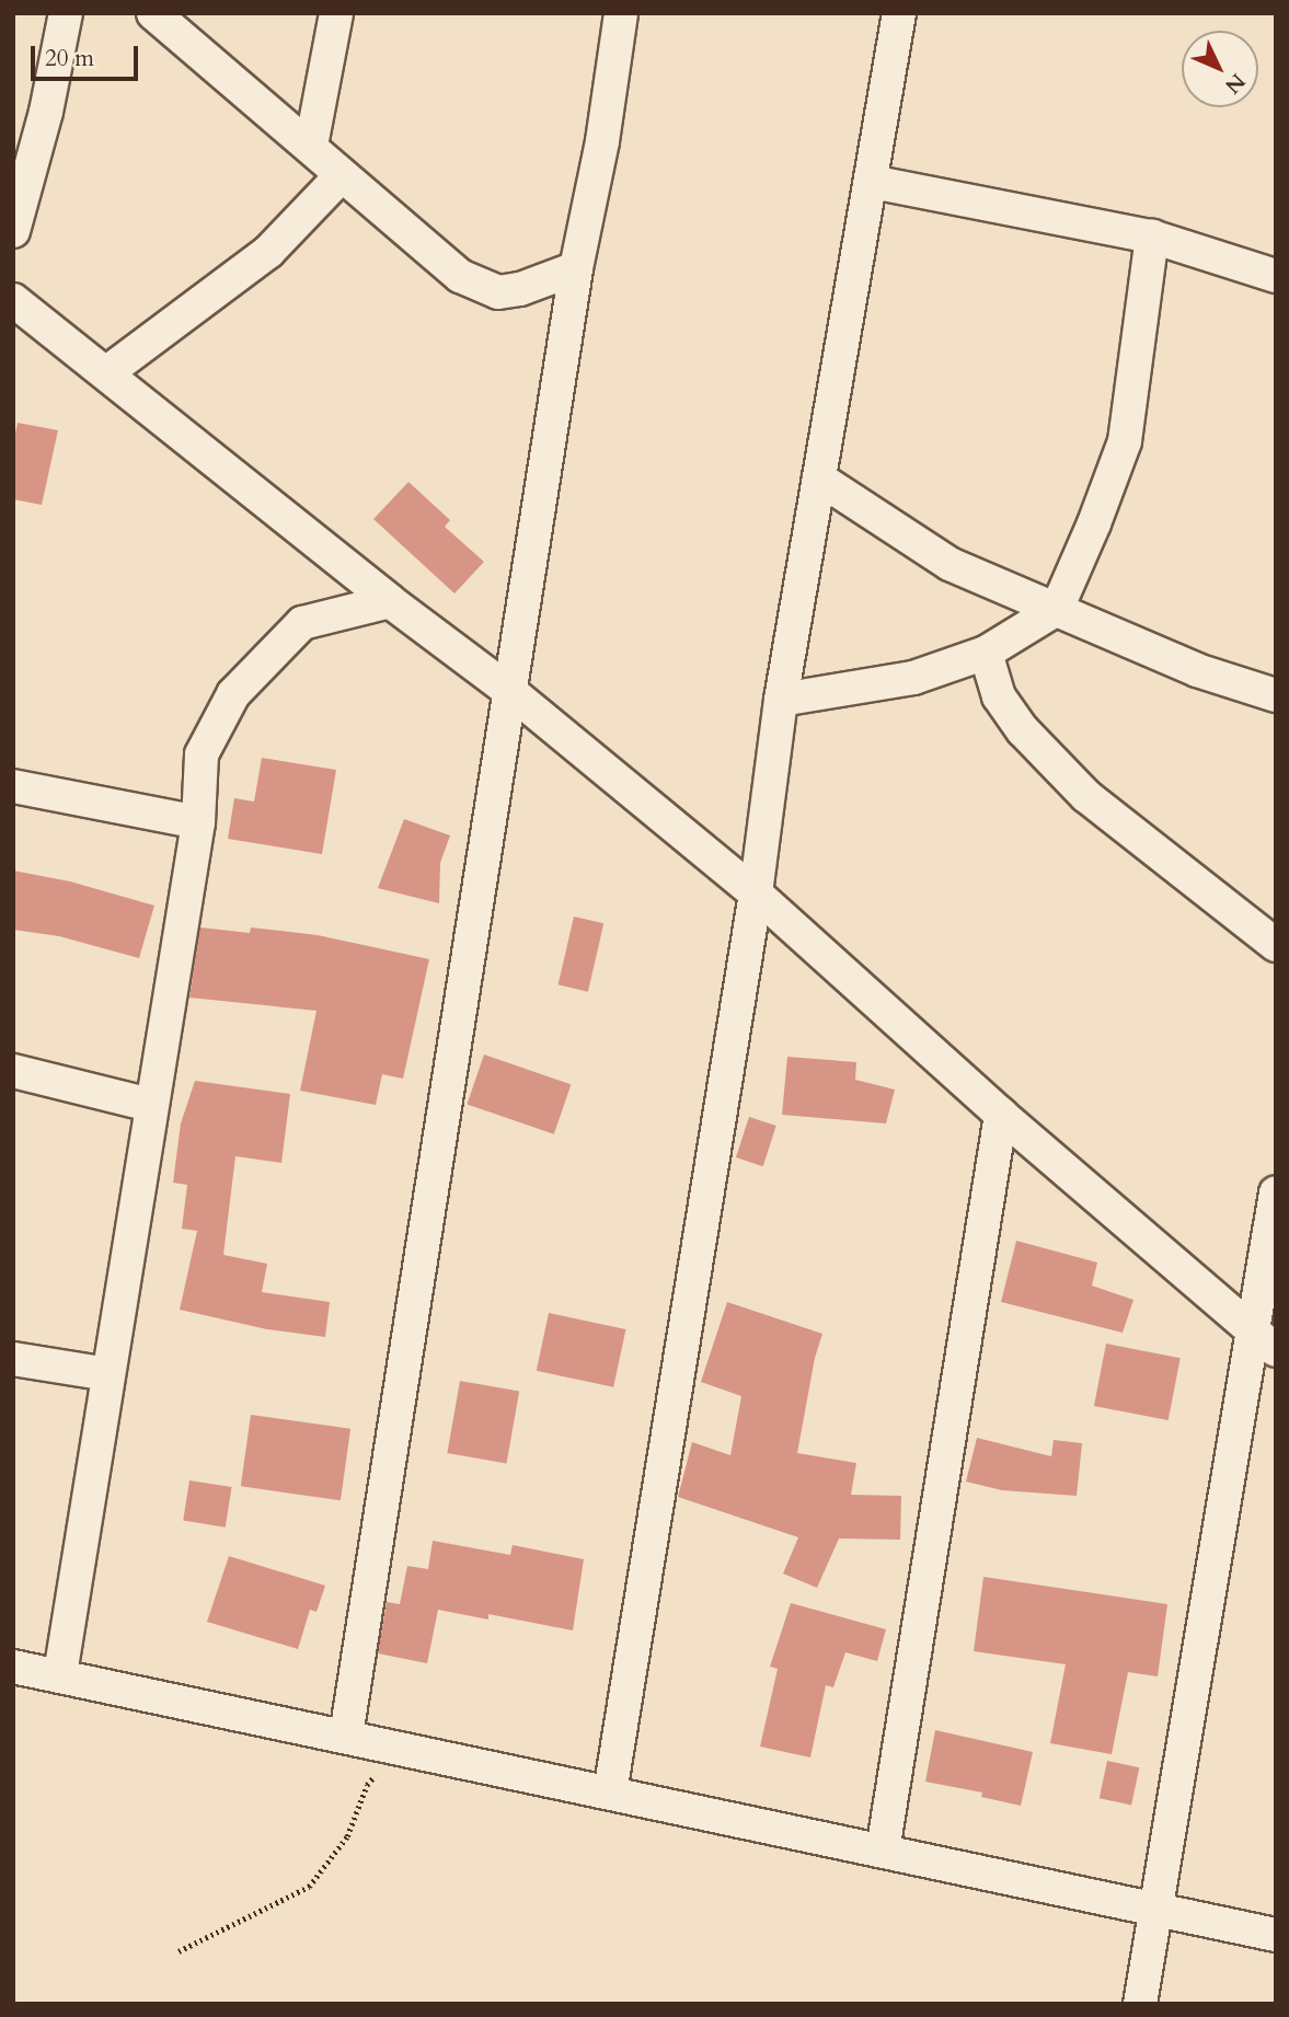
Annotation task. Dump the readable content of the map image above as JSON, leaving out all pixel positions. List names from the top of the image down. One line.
{"scale_bar":"20 m","north":"bottom right"}
